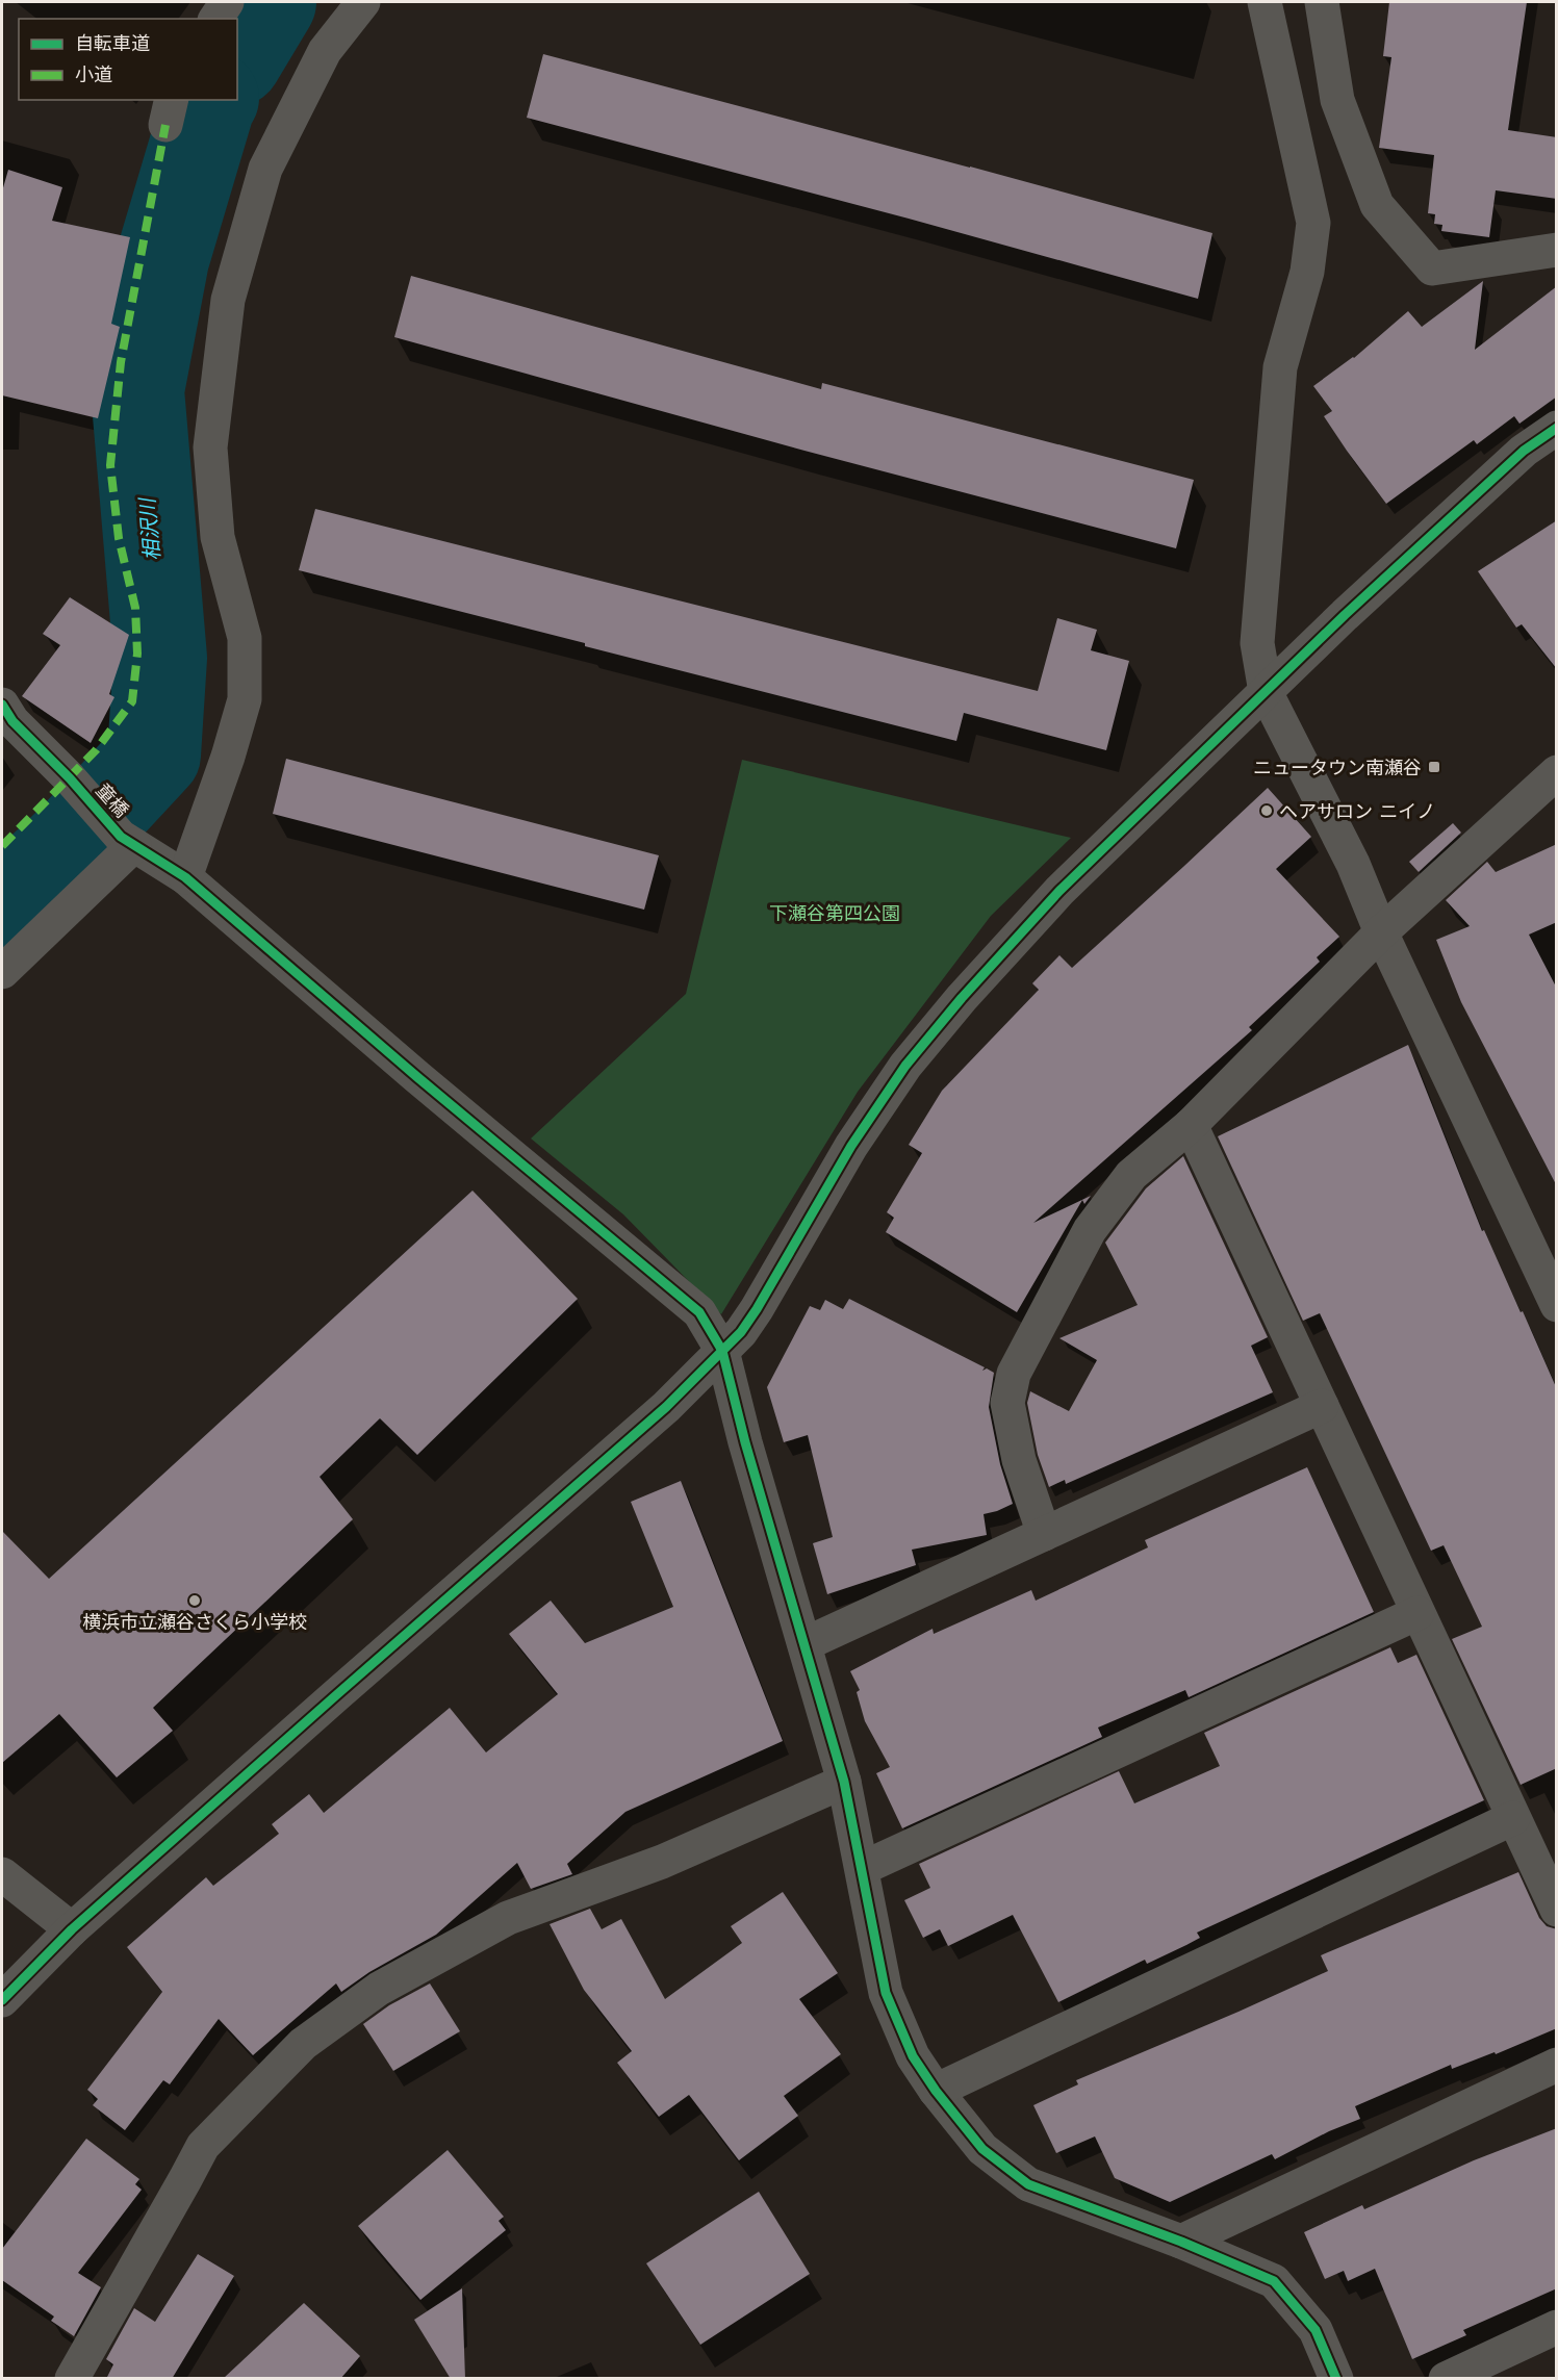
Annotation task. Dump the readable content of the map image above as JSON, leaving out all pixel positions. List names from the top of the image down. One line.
{"streets":{"street":["童橋"]},"water":["相沢川"],"parks":["下瀬谷第四公園"],"places":{"transit":["ニュータウン南瀬谷"],"other":["ヘアサロン ニイノ","横浜市立瀬谷さくら小学校"]},"legend":["自転車道","小道"]}
